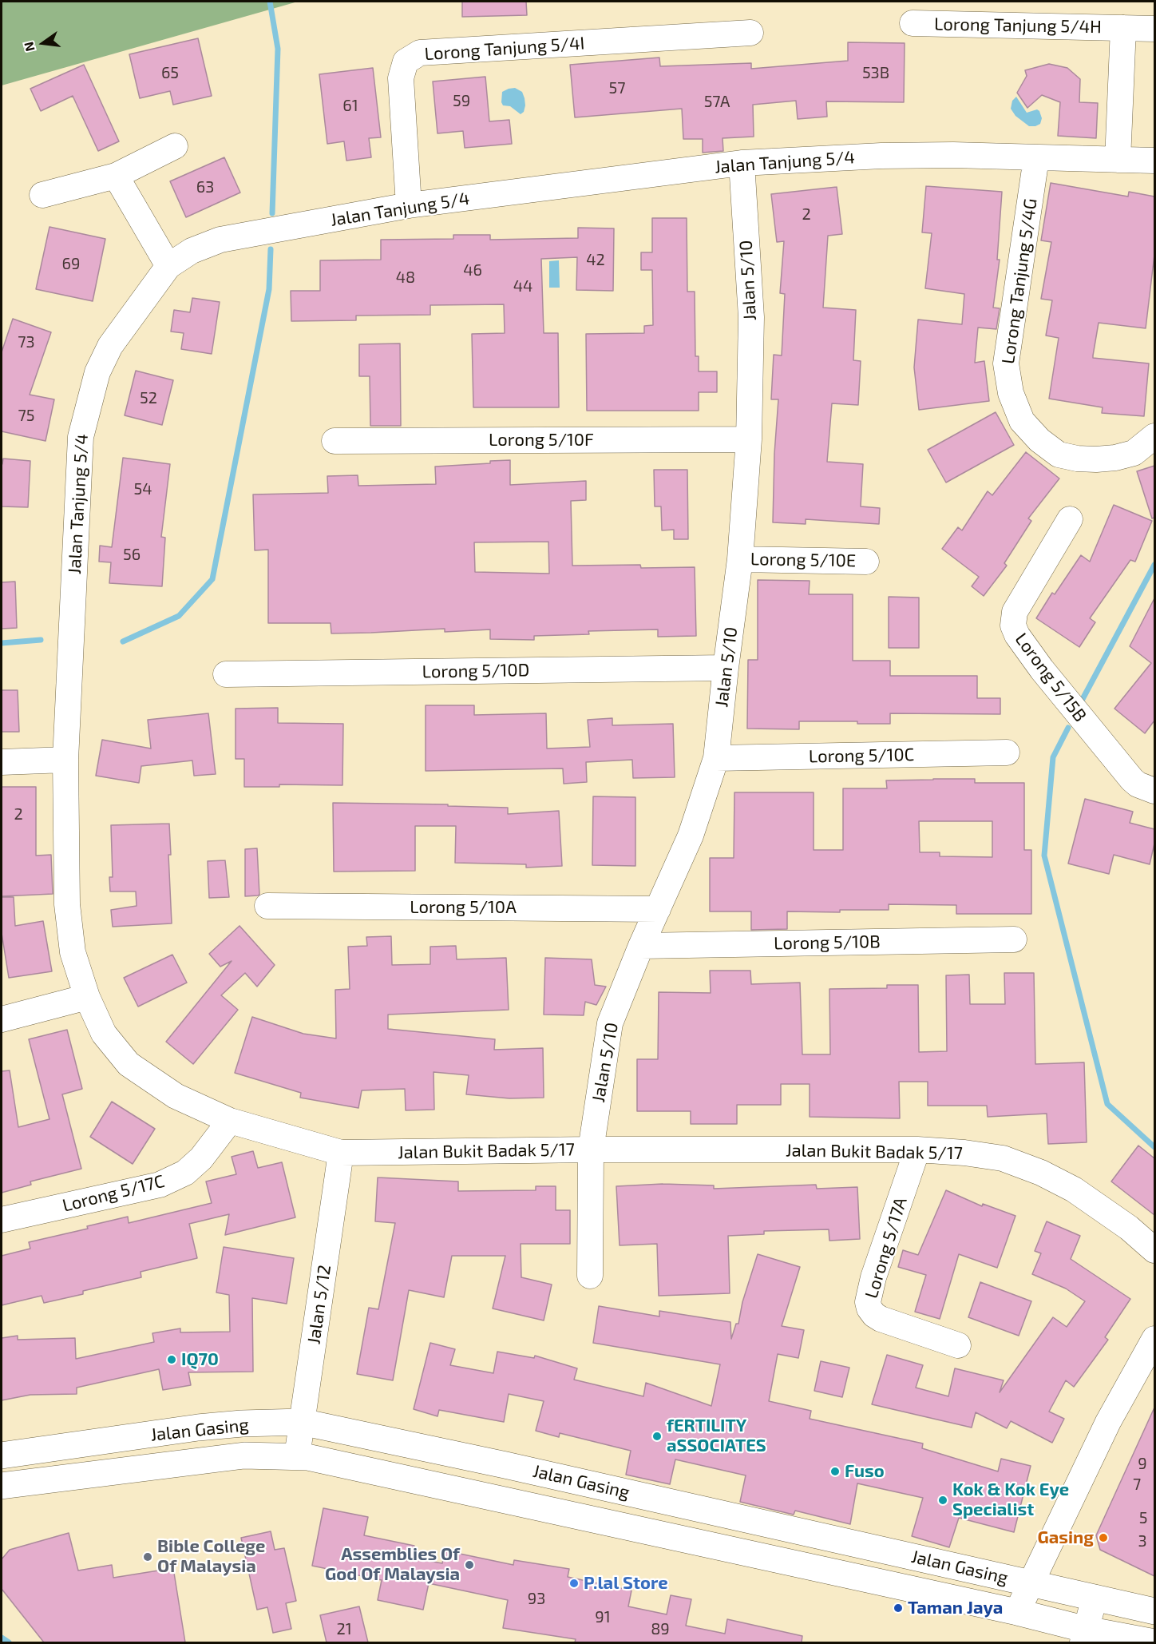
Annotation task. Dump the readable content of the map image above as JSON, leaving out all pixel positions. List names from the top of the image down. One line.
{"streets":{"main road":["Jalan Gasing"],"street":["Lorong Tanjung 5/4H","Lorong Tanjung 5/4I","Jalan Tanjung 5/4","Jalan 5/10","Lorong Tanjung 5/4G","Lorong 5/10F","Lorong 5/10E","Lorong 5/10D","Lorong 5/15B","Lorong 5/10C","Lorong 5/10A","Lorong 5/10B","Jalan Bukit Badak 5/17","Lorong 5/17C","Lorong 5/17A","Jalan 5/12"]},"crossings":[["Lorong Tanjung 5/4H","Jalan Tanjung 5/4"],["Lorong Tanjung 5/4I","Jalan Tanjung 5/4"],["Jalan Tanjung 5/4","Jalan 5/10"],["Jalan Tanjung 5/4","Lorong Tanjung 5/4G"],["Jalan Tanjung 5/4","Jalan Bukit Badak 5/17"],["Jalan 5/10","Lorong 5/10F"],["Jalan 5/10","Lorong 5/10E"],["Jalan 5/10","Lorong 5/10D"],["Jalan 5/10","Lorong 5/10C"],["Jalan 5/10","Lorong 5/10A"],["Jalan 5/10","Lorong 5/10B"],["Jalan 5/10","Jalan Bukit Badak 5/17"],["Jalan Bukit Badak 5/17","Lorong 5/17C"],["Jalan Bukit Badak 5/17","Lorong 5/17A"],["Jalan Bukit Badak 5/17","Jalan 5/12"],["Jalan 5/12","Jalan Gasing"]],"places":["IQ70","fERTILITY aSSOCIATES","Fuso","Kok & Kok Eye Specialist","Gasing","Bible College Of Malaysia","Assemblies Of God Of Malaysia","P.lal Store","Taman Jaya"],"house_numbers":["65","53B","57","59","57A","61","63","2","42","69","46","48","44","73","52","75","54","56","2","9","7","5","3","93","91","21","89"],"north":"left"}
